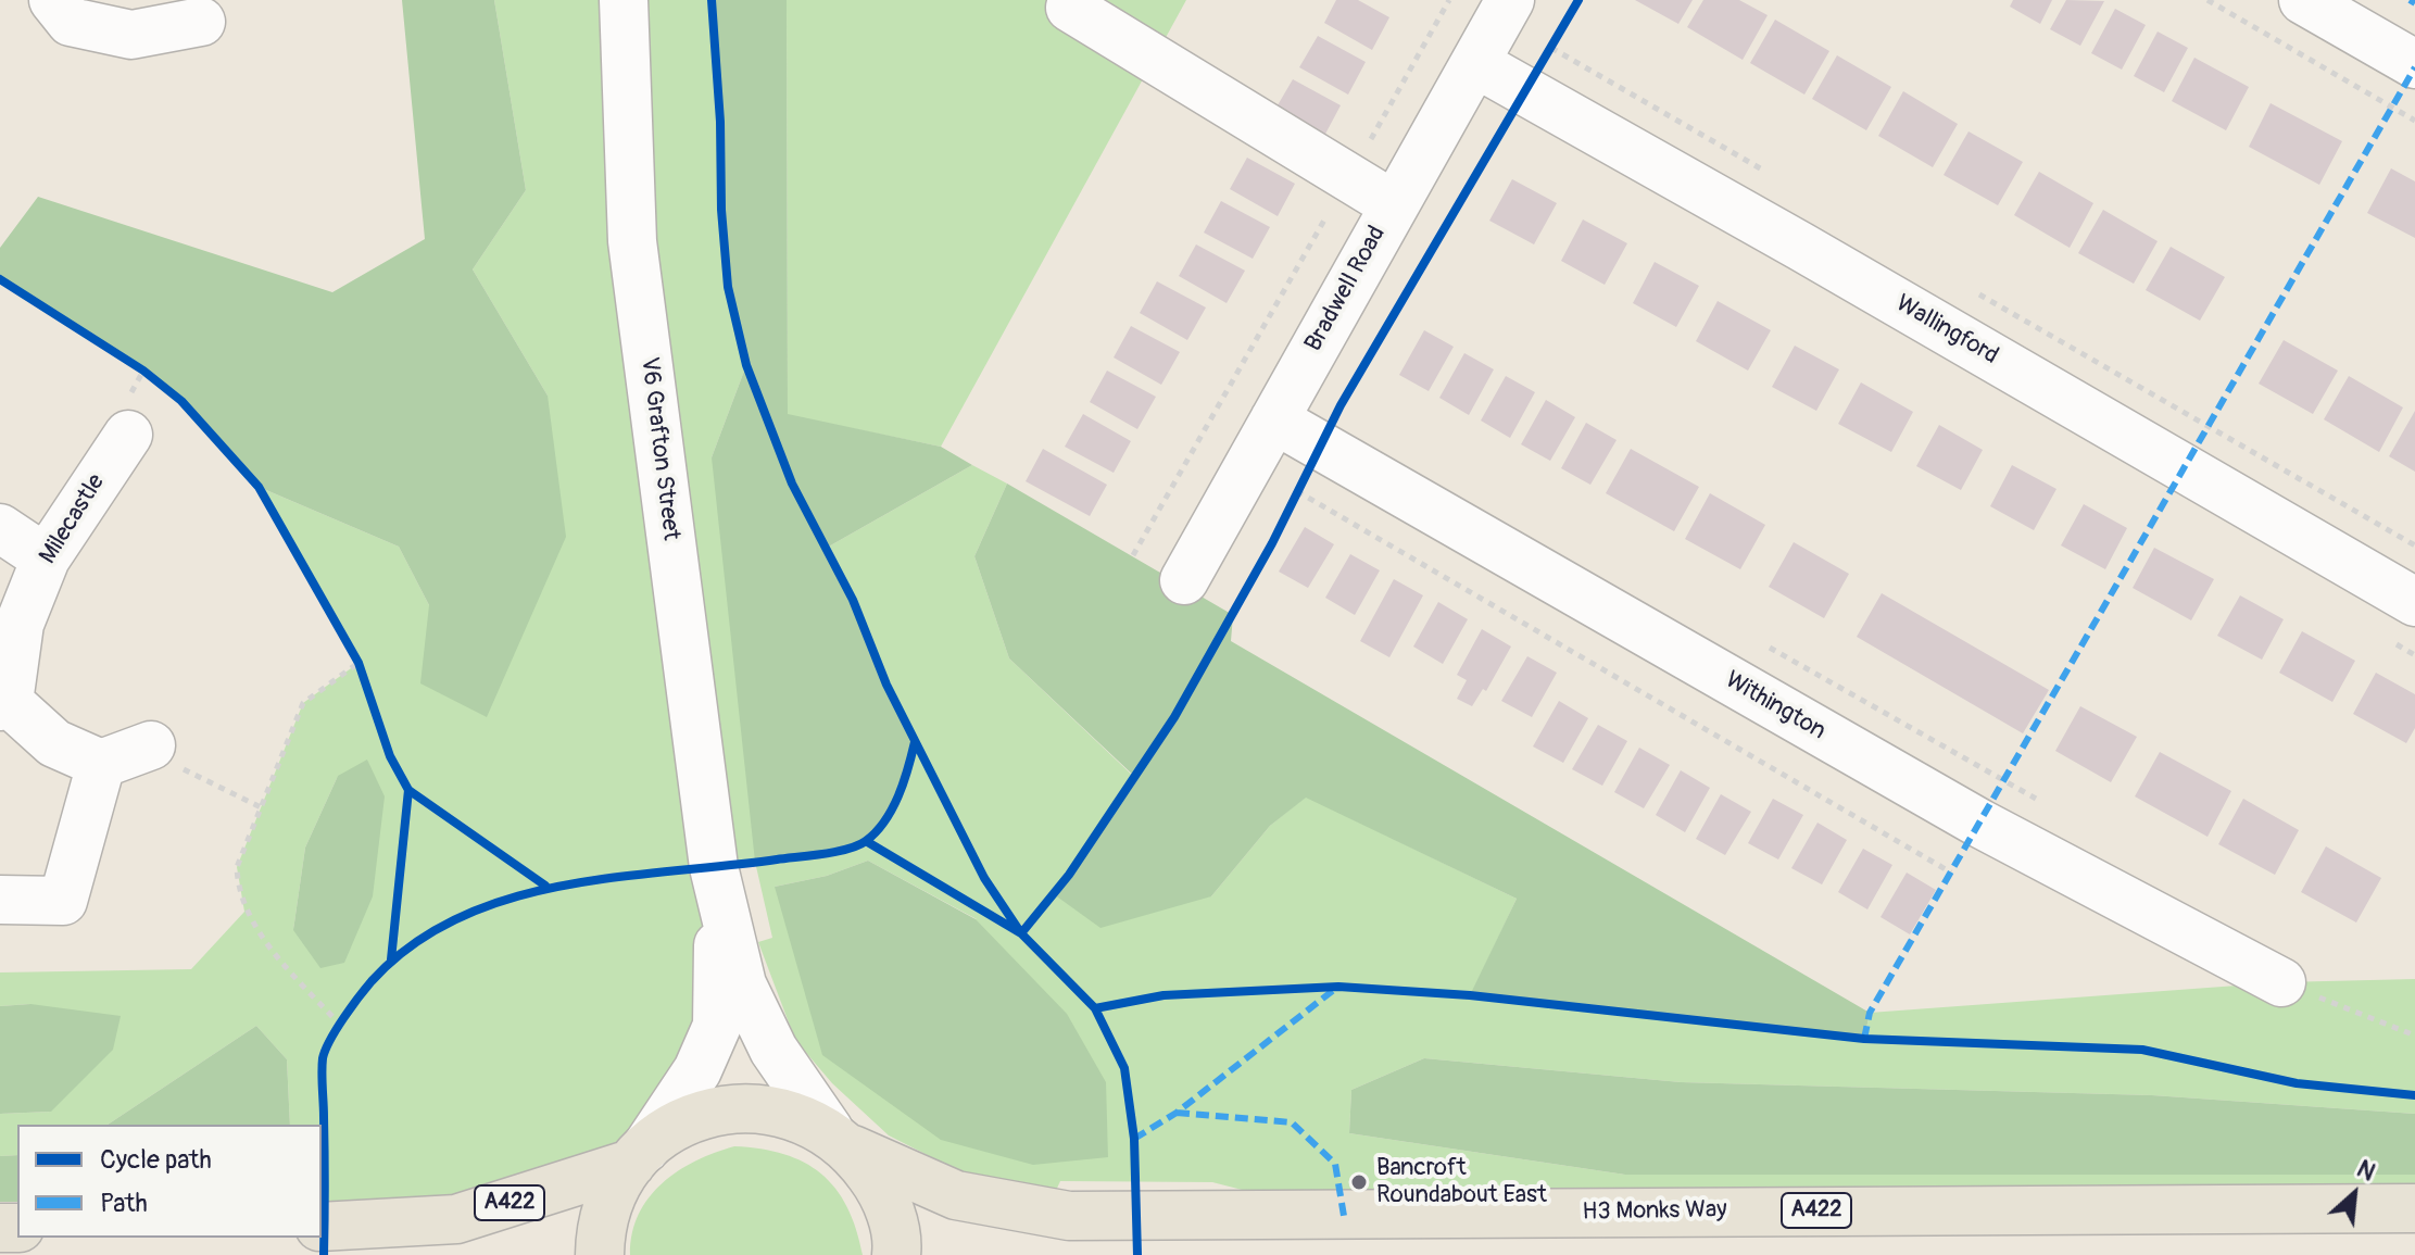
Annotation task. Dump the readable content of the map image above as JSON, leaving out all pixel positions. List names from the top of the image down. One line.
{"streets":{"main road":["A422","H3 Monks Way"],"street":["Bradwell Road","Wallingford","V6 Grafton Street","Milecastle","Withington"]},"crossings":[["Bradwell Road","Wallingford"],["Bradwell Road","Withington"],["V6 Grafton Street","A422"],["V6 Grafton Street","H3 Monks Way"],["A422","H3 Monks Way"]],"places":["Bancroft Roundabout East"],"legend":["Cycle path","Path"],"north":"top right"}
